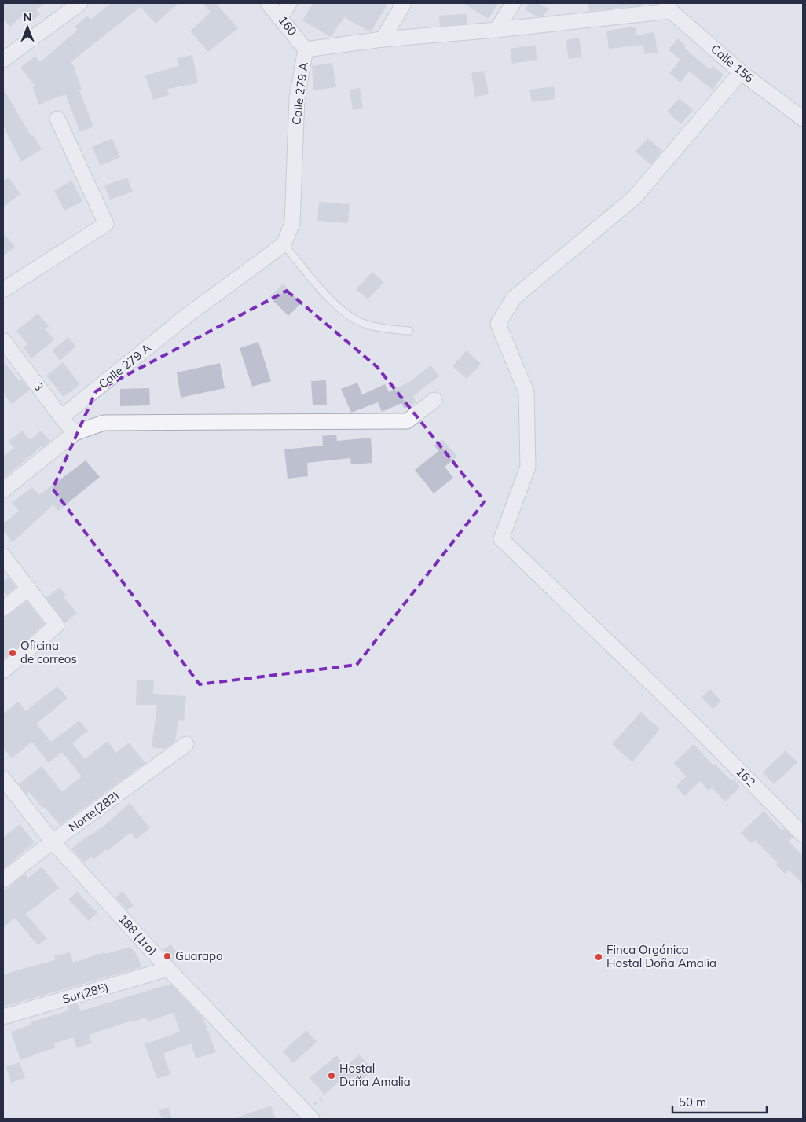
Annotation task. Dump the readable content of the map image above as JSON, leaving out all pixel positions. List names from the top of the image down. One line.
{"streets":{"street":["160","Calle 156","Calle 279 A","3","162","Norte(283)","188 (1ra)","Sur(285)"]},"crossings":[["160","Calle 279 A"],["Calle 156","Calle 279 A"],["Calle 156","162"],["Calle 279 A","3"],["Norte(283)","188 (1ra)"],["188 (1ra)","Sur(285)"]],"places":["Oficina de correos","Guarapo","Finca Orgánica Hostal Doña Amalia","Hostal Doña Amalia"],"scale_bar":"50 m","north":"top"}
